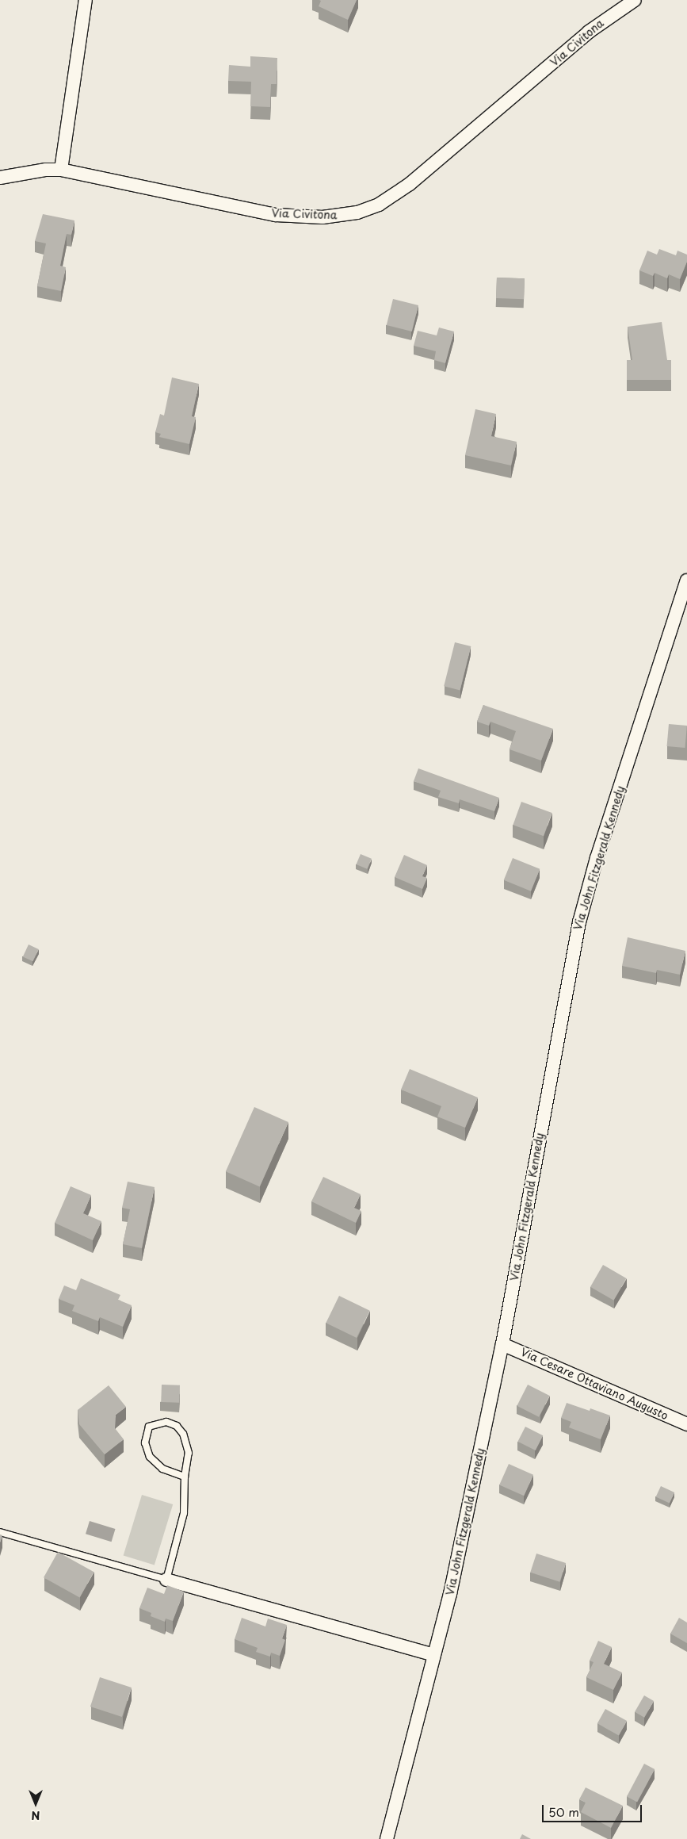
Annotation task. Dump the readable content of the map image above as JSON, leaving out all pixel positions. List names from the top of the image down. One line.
{"streets":{"street":["Via Civitona","Via John Fitzgerald Kennedy","Via Cesare Ottaviano Augusto"]},"crossings":[["Via John Fitzgerald Kennedy","Via Cesare Ottaviano Augusto"]],"scale_bar":"50 m","north":"bottom"}
